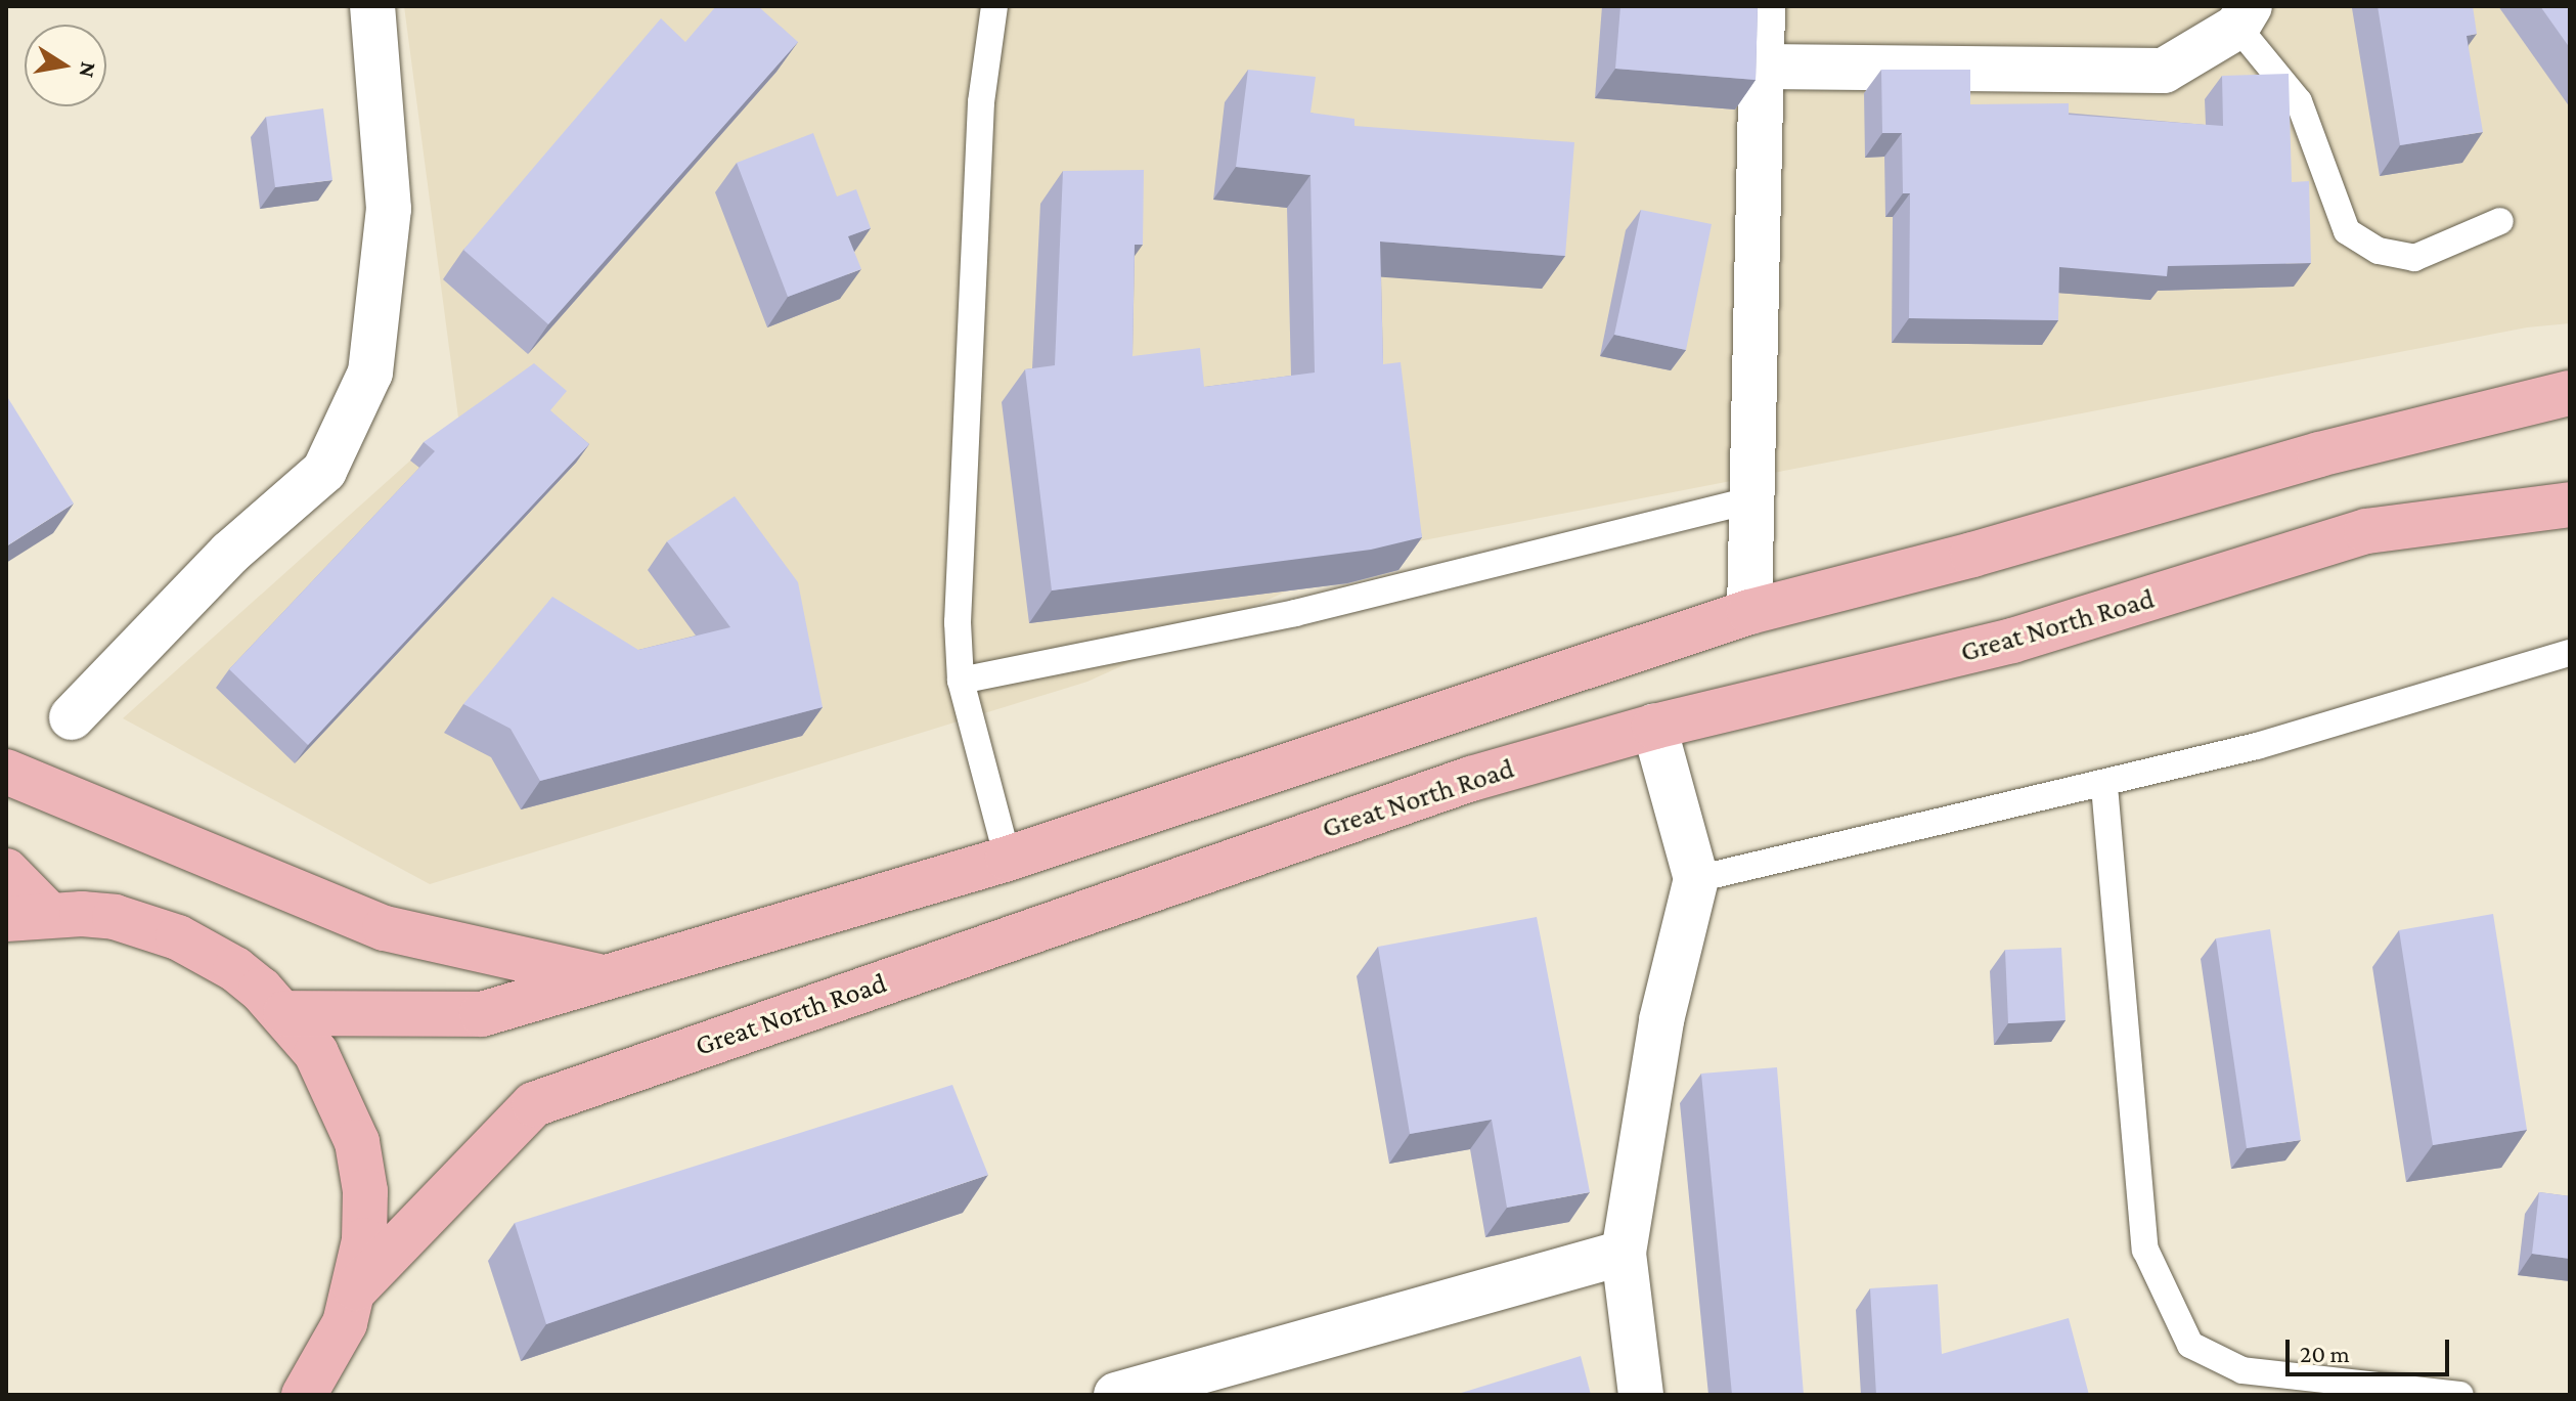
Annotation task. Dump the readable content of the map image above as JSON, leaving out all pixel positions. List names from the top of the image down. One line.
{"streets":{"main road":["Great North Road"]},"scale_bar":"20 m","north":"right"}
